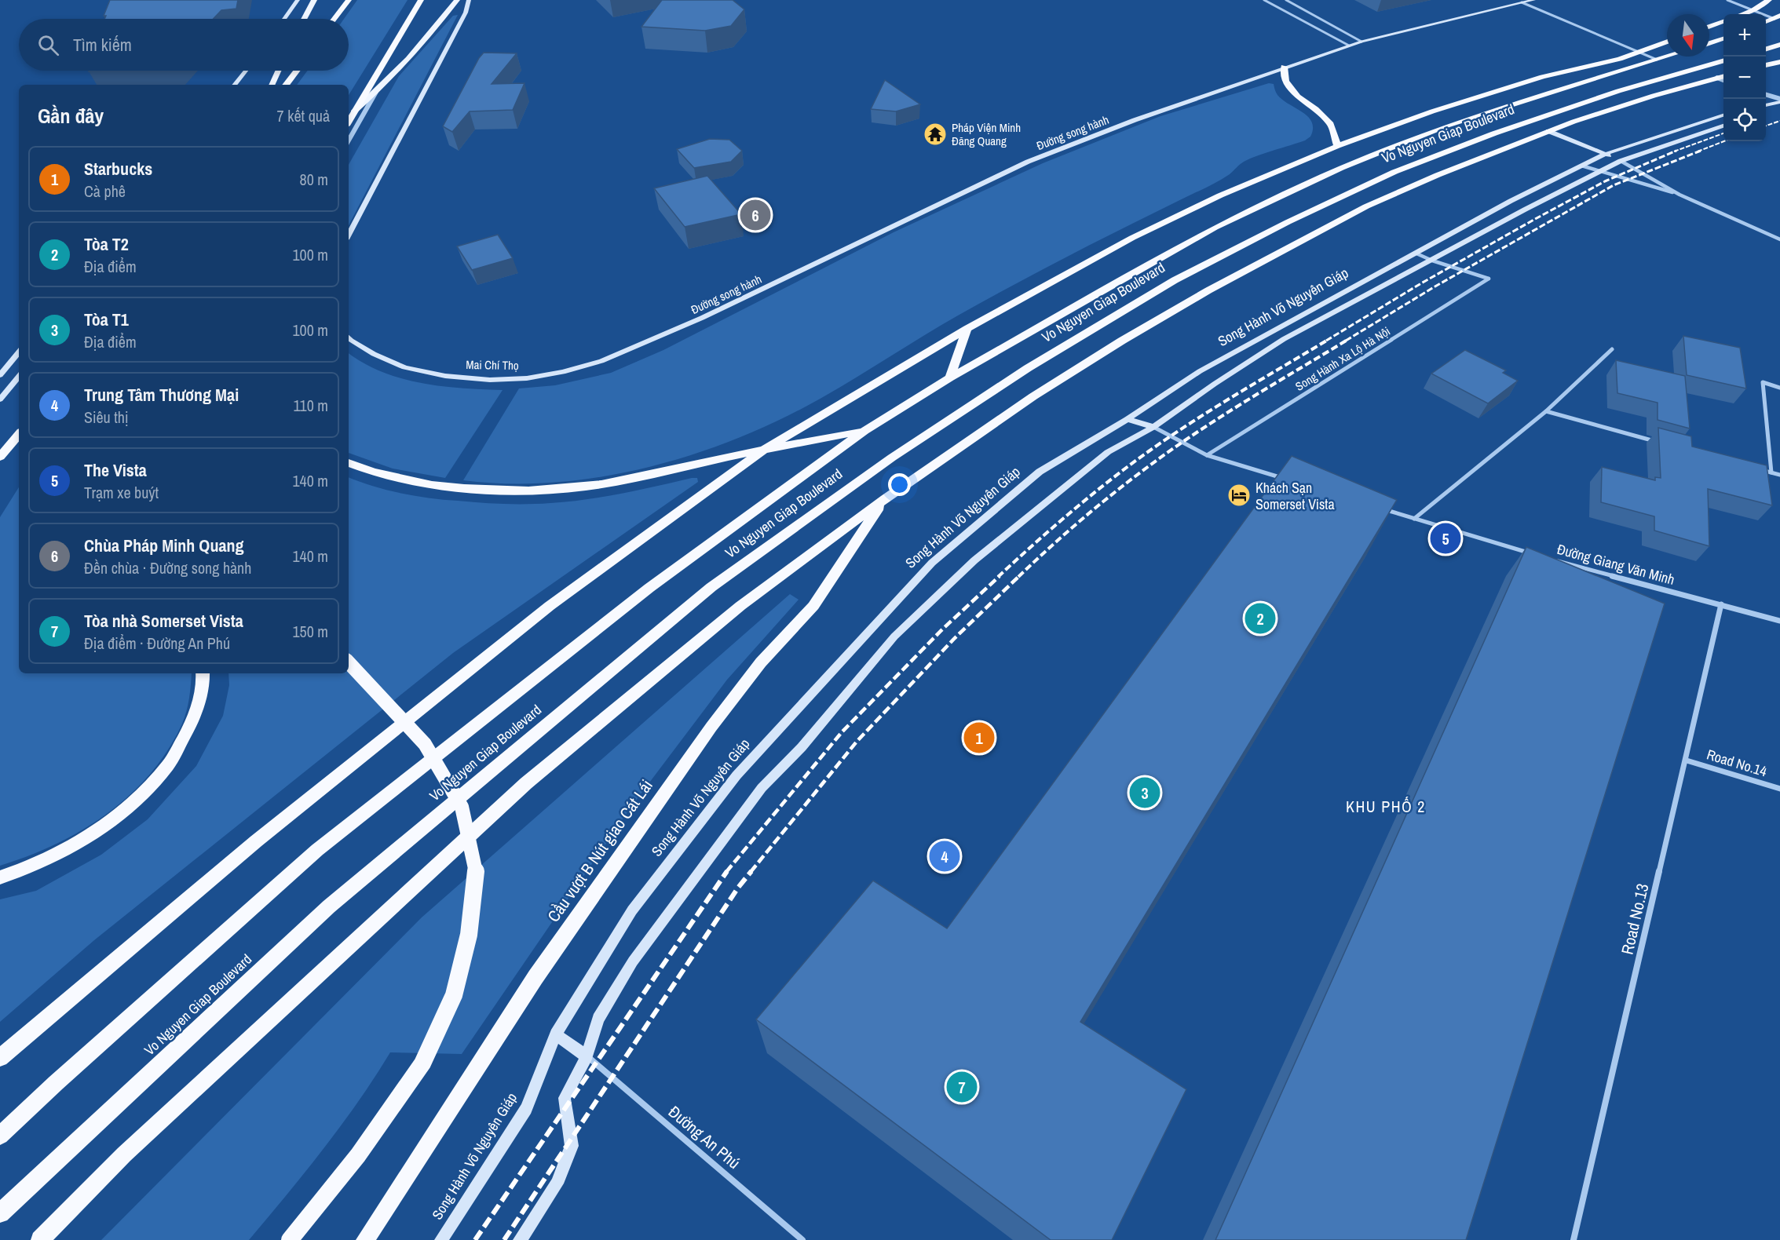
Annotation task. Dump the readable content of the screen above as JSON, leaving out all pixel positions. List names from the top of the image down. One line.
{"streets":{"highway":["Vo Nguyen Giap Boulevard","Cầu vượt B Nút giao Cát Lái"],"main road":["Đường song hành","Song Hành Võ Nguyên Giáp","Mai Chí Thọ"],"street":["Song Hành Xa Lộ Hà Nội","Đường Giang Văn Minh","Road No.14","Road No.13","Đường An Phú"]},"crossings":[["Đường song hành","Mai Chí Thọ"],["Song Hành Võ Nguyên Giáp","Song Hành Xa Lộ Hà Nội"],["Song Hành Võ Nguyên Giáp","Đường An Phú"],["Đường Giang Văn Minh","Road No.13"],["Road No.14","Road No.13"]],"districts":["KHU PHỐ 2"],"places":{"temple":["Pháp Viện Minh Đăng Quang"],"hotel":["Khách Sạn Somerset Vista"]},"north":"bottom","page":{"map_buttons":["+","−"],"search":"Tìm kiếm","heading":["Gần đây","7 kết quả"],"list":[{"mark":"1","name":"Starbucks","note":"Cà phê","value":"80 m"},{"mark":"2","name":"Tòa T2","note":"Địa điểm","value":"100 m"},{"mark":"3","name":"Tòa T1","note":"Địa điểm","value":"100 m"},{"mark":"4","name":"Trung Tâm Thương Mại","note":"Siêu thị","value":"110 m"},{"mark":"5","name":"The Vista","note":"Trạm xe buýt","value":"140 m"},{"mark":"6","name":"Chùa Pháp Minh Quang","note":"Đền chùa · Đường song hành","value":"140 m"},{"mark":"7","name":"Tòa nhà Somerset Vista","note":"Địa điểm · Đường An Phú","value":"150 m"}],"pins":["6","5","2","1","3","4","7"]}}
